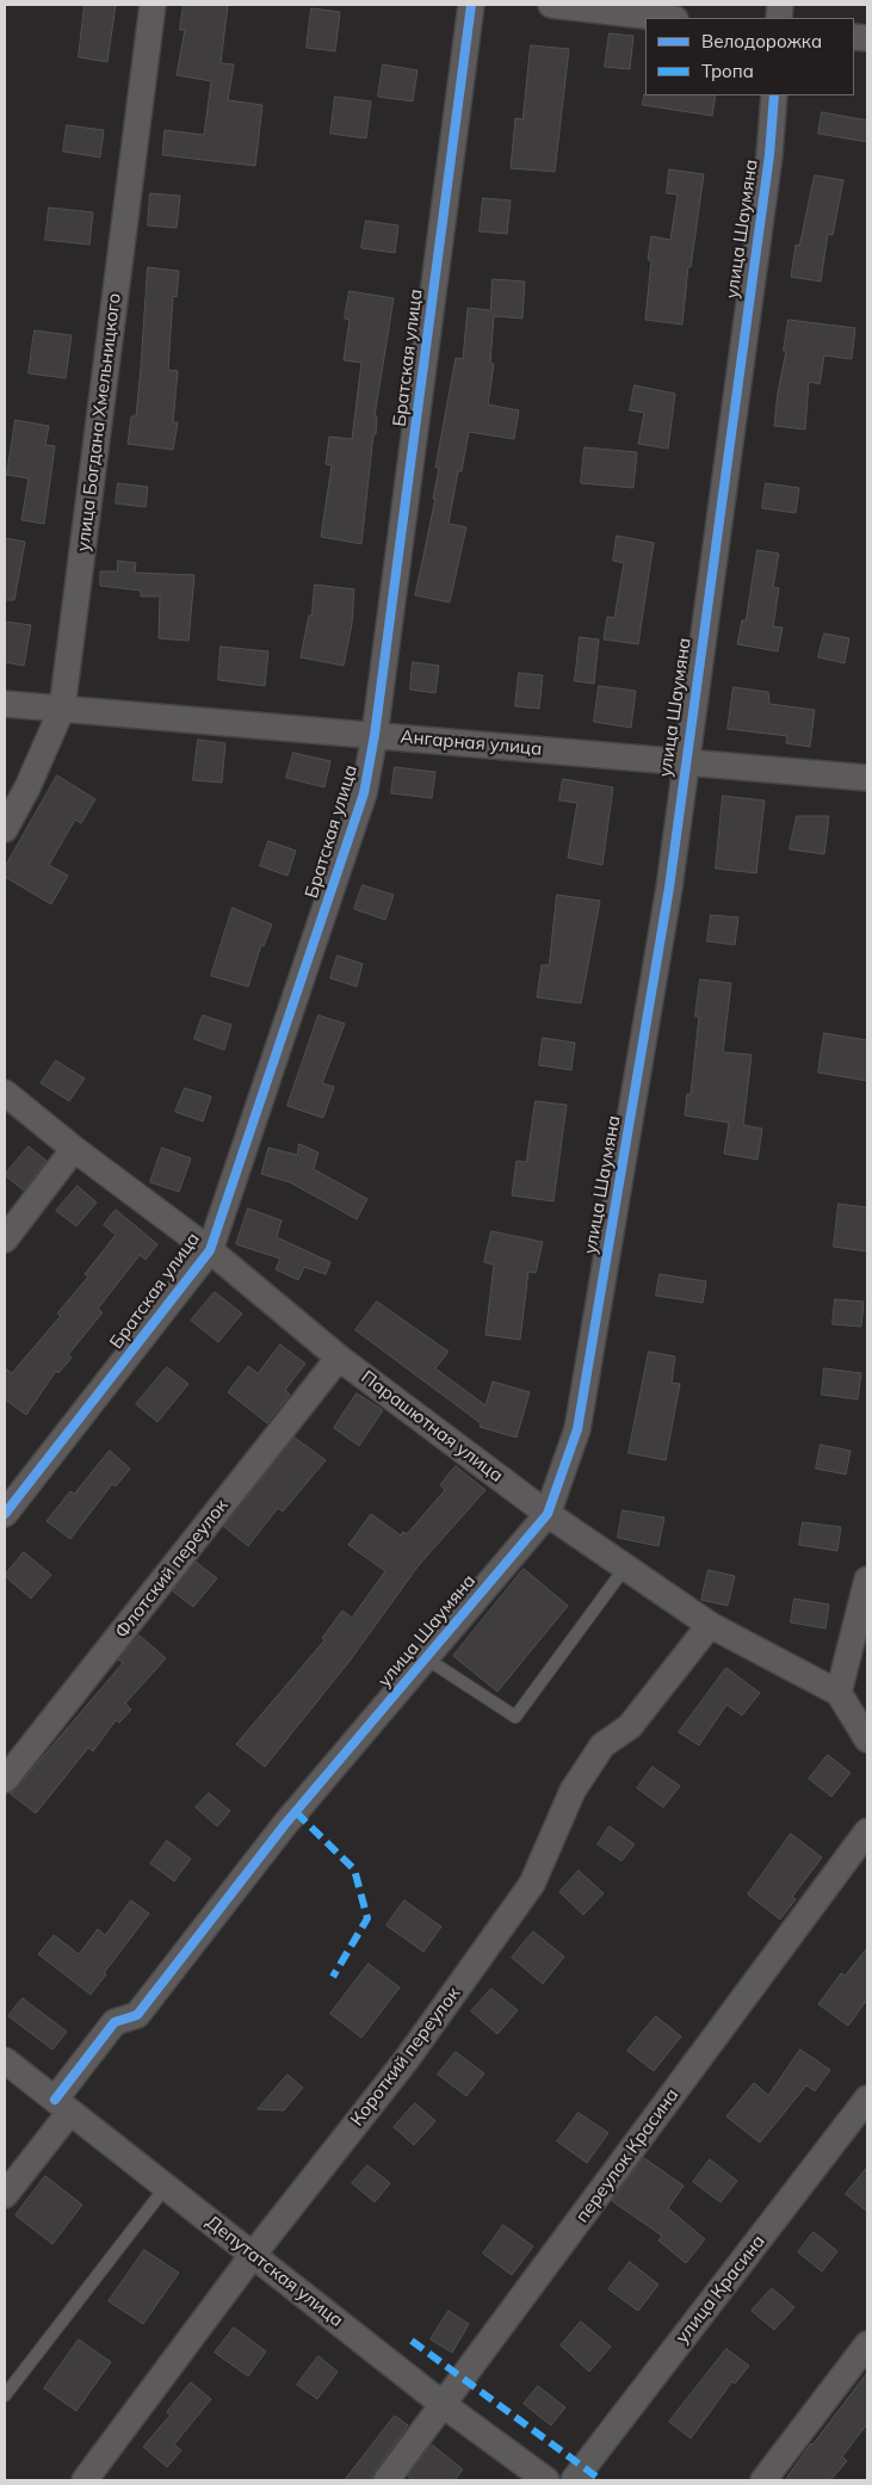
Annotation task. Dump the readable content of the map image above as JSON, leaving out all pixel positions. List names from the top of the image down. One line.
{"streets":{"street":["улица Шаумяна","Братская улица","улица Богдана Хмельницкого","Ангарная улица","Парашютная улица","Флотский переулок","Короткий переулок","переулок Красина","Депутатская улица","улица Красина"]},"crossings":[["улица Шаумяна","Ангарная улица"],["улица Шаумяна","Парашютная улица"],["улица Шаумяна","Депутатская улица"],["Братская улица","Ангарная улица"],["Братская улица","Парашютная улица"],["улица Богдана Хмельницкого","Ангарная улица"],["Парашютная улица","Флотский переулок"],["Парашютная улица","Короткий переулок"],["Короткий переулок","Депутатская улица"],["переулок Красина","Депутатская улица"]],"legend":["Велодорожка","Тропа"]}
